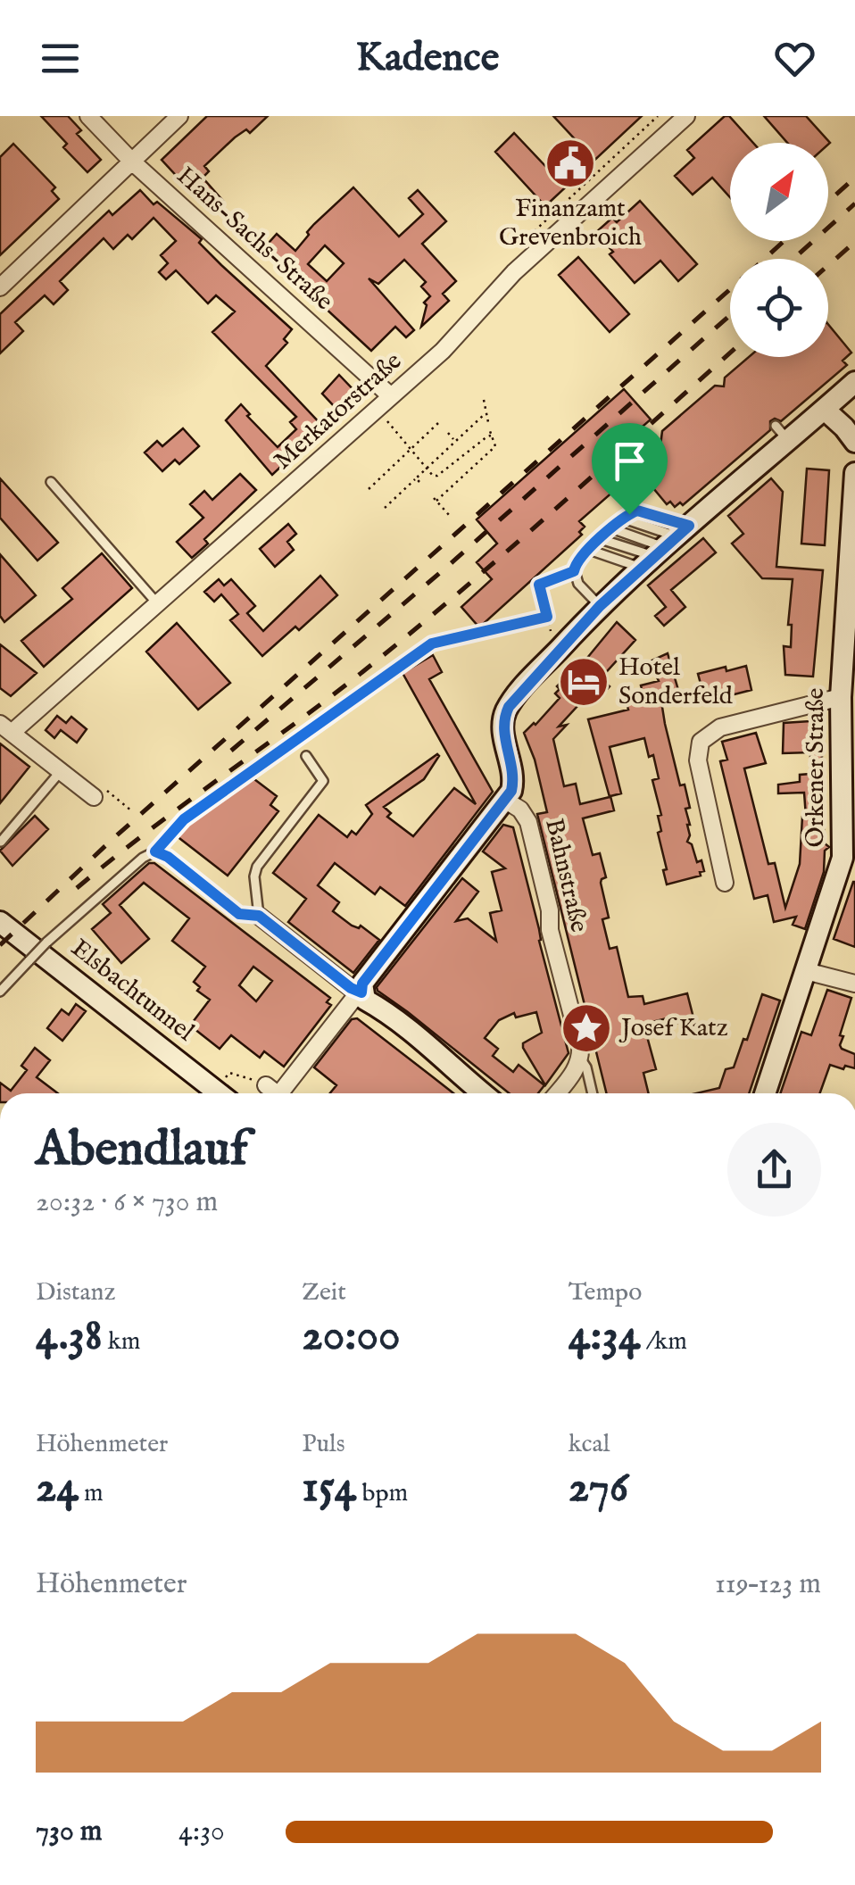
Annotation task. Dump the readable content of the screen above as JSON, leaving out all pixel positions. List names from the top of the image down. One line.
{"streets":{"street":["Hans-Sachs-Straße","Merkatorstraße","Orkener Straße","Bahnstraße","Elsbachtunnel"]},"crossings":[["Hans-Sachs-Straße","Merkatorstraße"]],"places":{"public building":["Finanzamt Grevenbroich"],"hotel":["Hotel Sonderfeld"],"place":["Josef Katz"]},"north":"top right","page":{"header":"Kadence","heading":["Abendlauf","20:32 · 6 × 730 m"],"stats":[["Distanz","4.38 km"],["Zeit","20:00"],["Tempo","4:34 /km"],["Höhenmeter","24 m"],["Puls","154 bpm"],["kcal","276"]],"chart":["Höhenmeter","119–123 m"],"list":[{"name":"730 m","note":"4:30"}]}}
